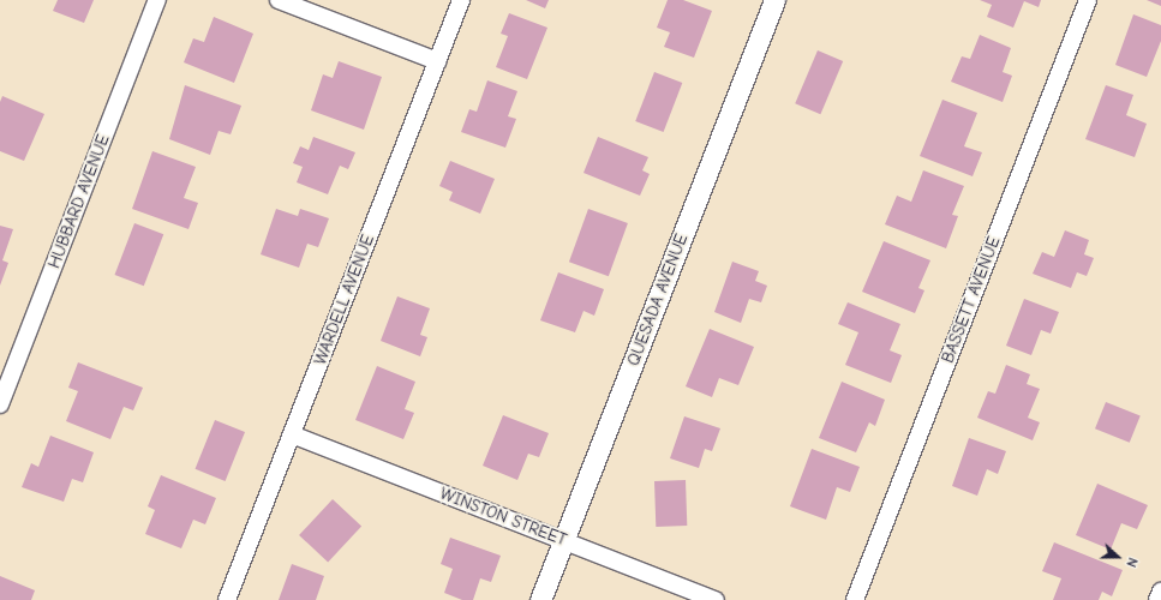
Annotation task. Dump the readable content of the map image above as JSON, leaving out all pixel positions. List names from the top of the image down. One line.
{"streets":{"street":["HUBBARD AVENUE","WARDELL AVENUE","QUESADA AVENUE","BASSETT AVENUE","WINSTON STREET"]},"crossings":[["WARDELL AVENUE","WINSTON STREET"],["QUESADA AVENUE","WINSTON STREET"]],"north":"right"}
